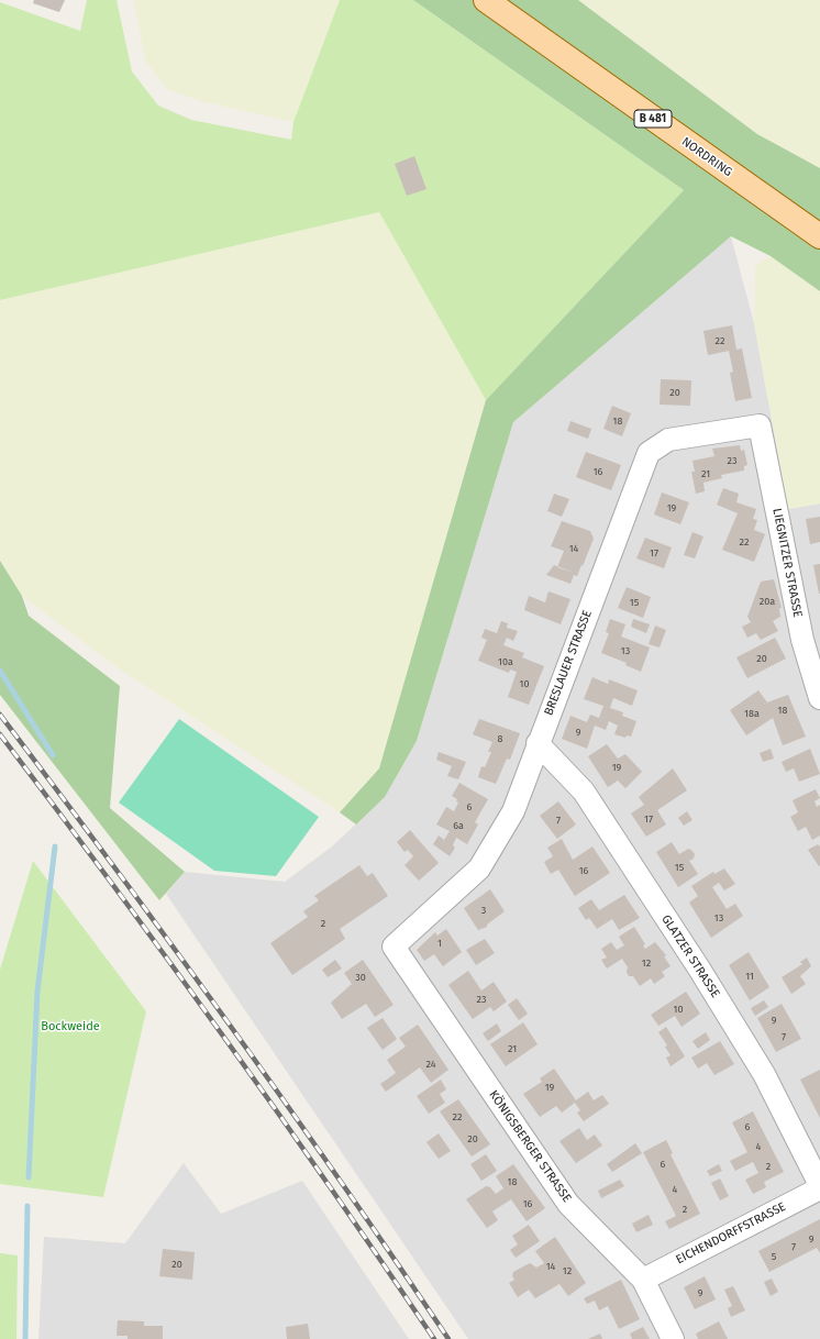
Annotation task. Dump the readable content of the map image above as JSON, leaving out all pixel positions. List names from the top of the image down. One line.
{"streets":{"main road":["B 481","NORDRING"],"street":["LIEGNITZER STRASSE","BRESLAUER STRASSE","GLATZER STRASSE","KÖNIGSBERGER STRASSE","EICHENDORFFSTRASSE"]},"crossings":[["LIEGNITZER STRASSE","BRESLAUER STRASSE"],["BRESLAUER STRASSE","GLATZER STRASSE"],["BRESLAUER STRASSE","KÖNIGSBERGER STRASSE"],["GLATZER STRASSE","EICHENDORFFSTRASSE"],["KÖNIGSBERGER STRASSE","EICHENDORFFSTRASSE"]],"parks":["Bockweide"],"house_numbers":["22","20","18","23","16","21","19","22","14","17","20a","15","13","20","10a","10","18","18a","9","8","19","6","17","7","6a","15","16","3","13","2","1","12","11","30","23","10","9","7","21","24","19","22","6","20","4","6","2","18","4","16","2","9","7","5","20","14","12","9"]}
